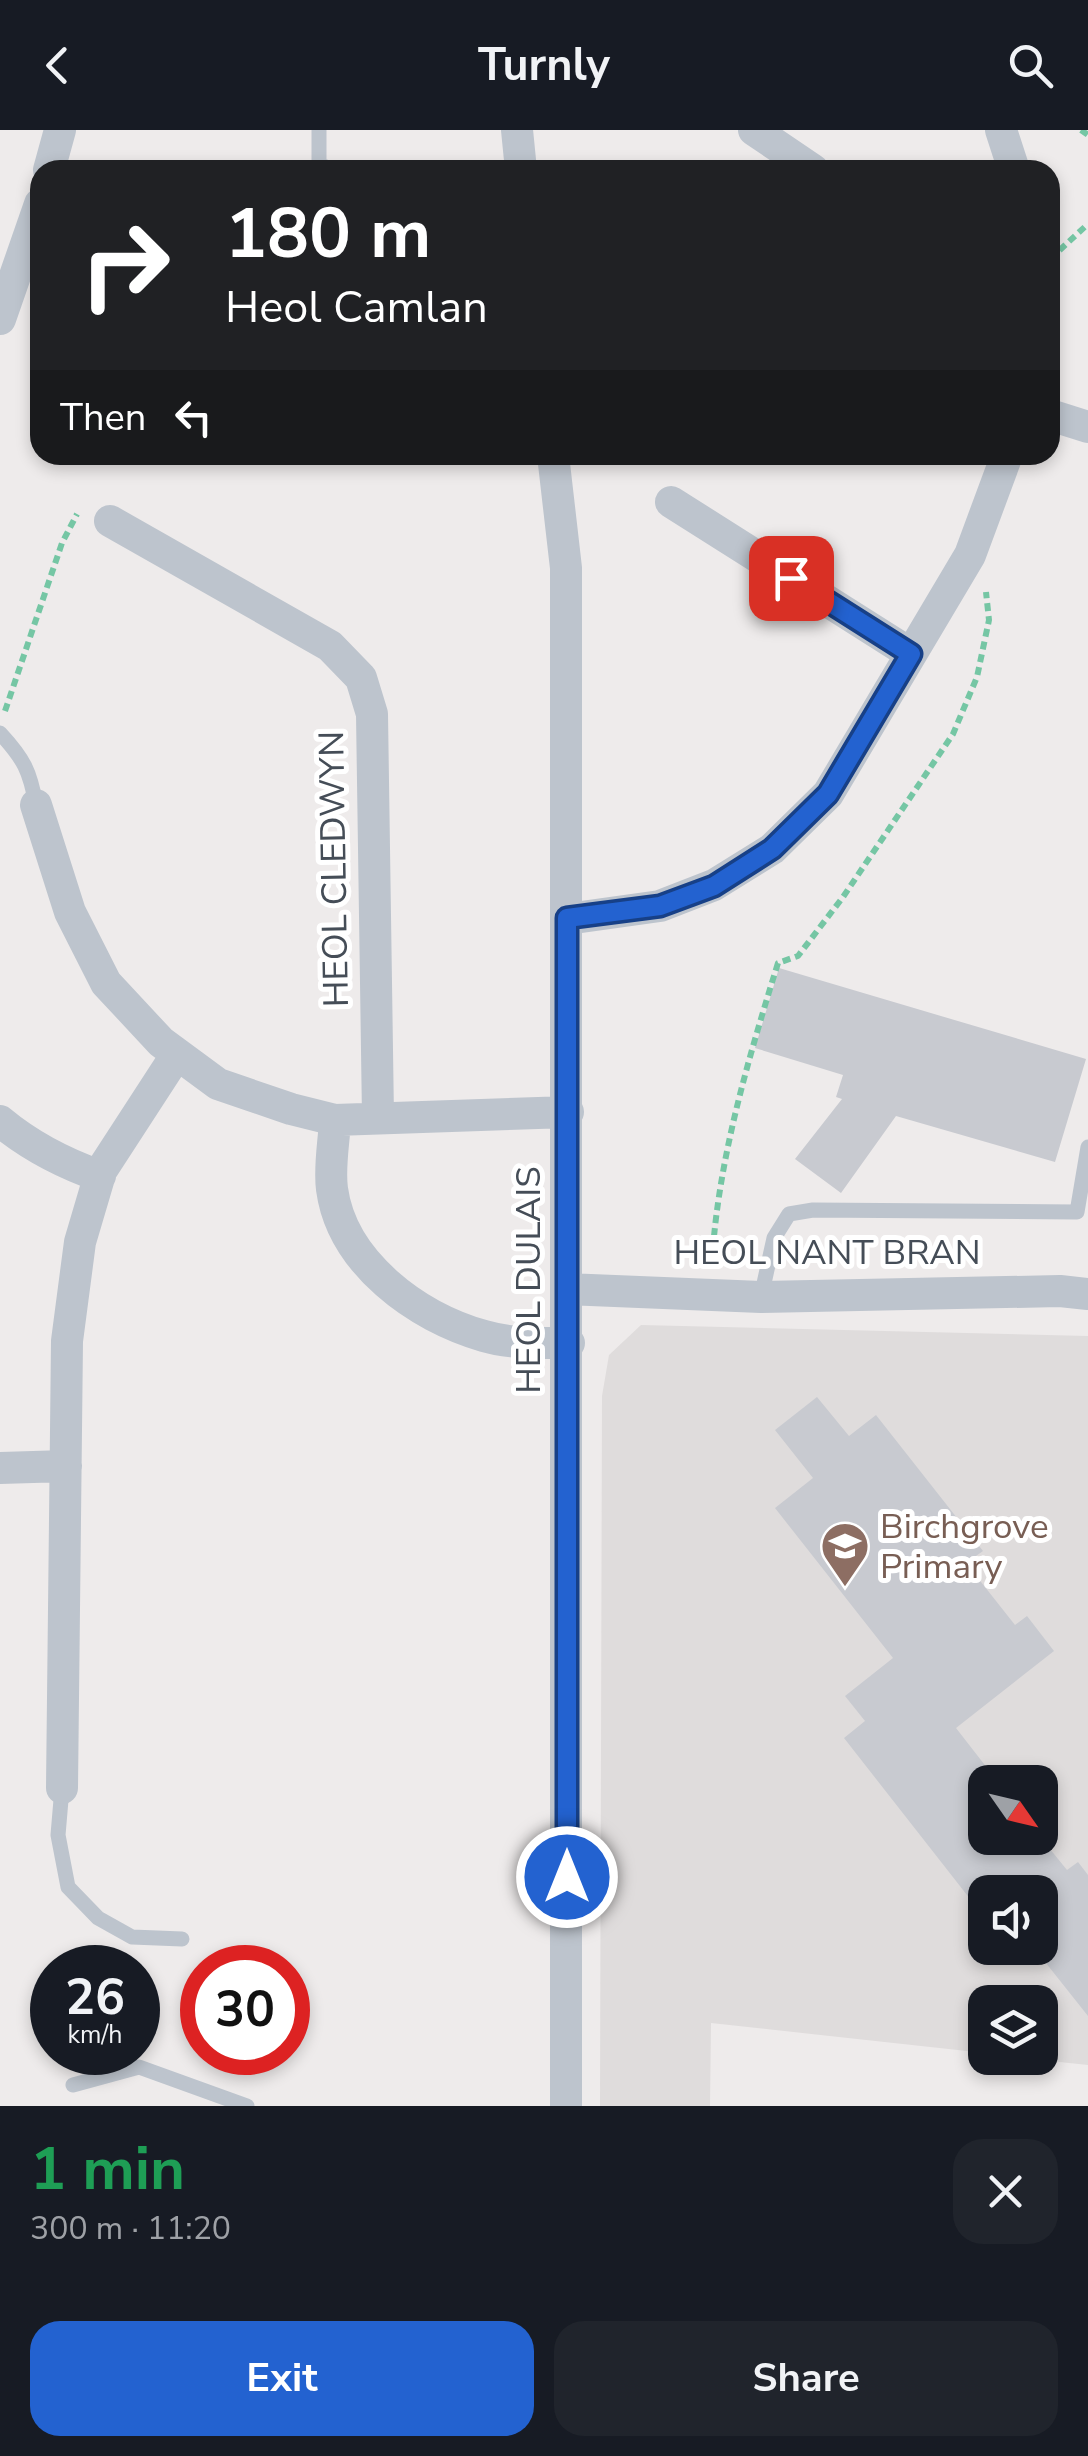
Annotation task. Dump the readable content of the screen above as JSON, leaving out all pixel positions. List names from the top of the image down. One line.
{"streets":{"street":["HEOL CLEDWYN","HEOL NANT BRAN","HEOL DULAIS"]},"crossings":[["HEOL NANT BRAN","HEOL DULAIS"]],"places":{"school or university":["Birchgrove Primary"]},"north":"bottom right","page":{"header":"Turnly","turn":["180 m","Heol Camlan"],"then":"Then","speed":"26 km/h","limit":"30","heading":["1 min","300 m · 11:20"],"buttons":["Exit","Share"]}}
